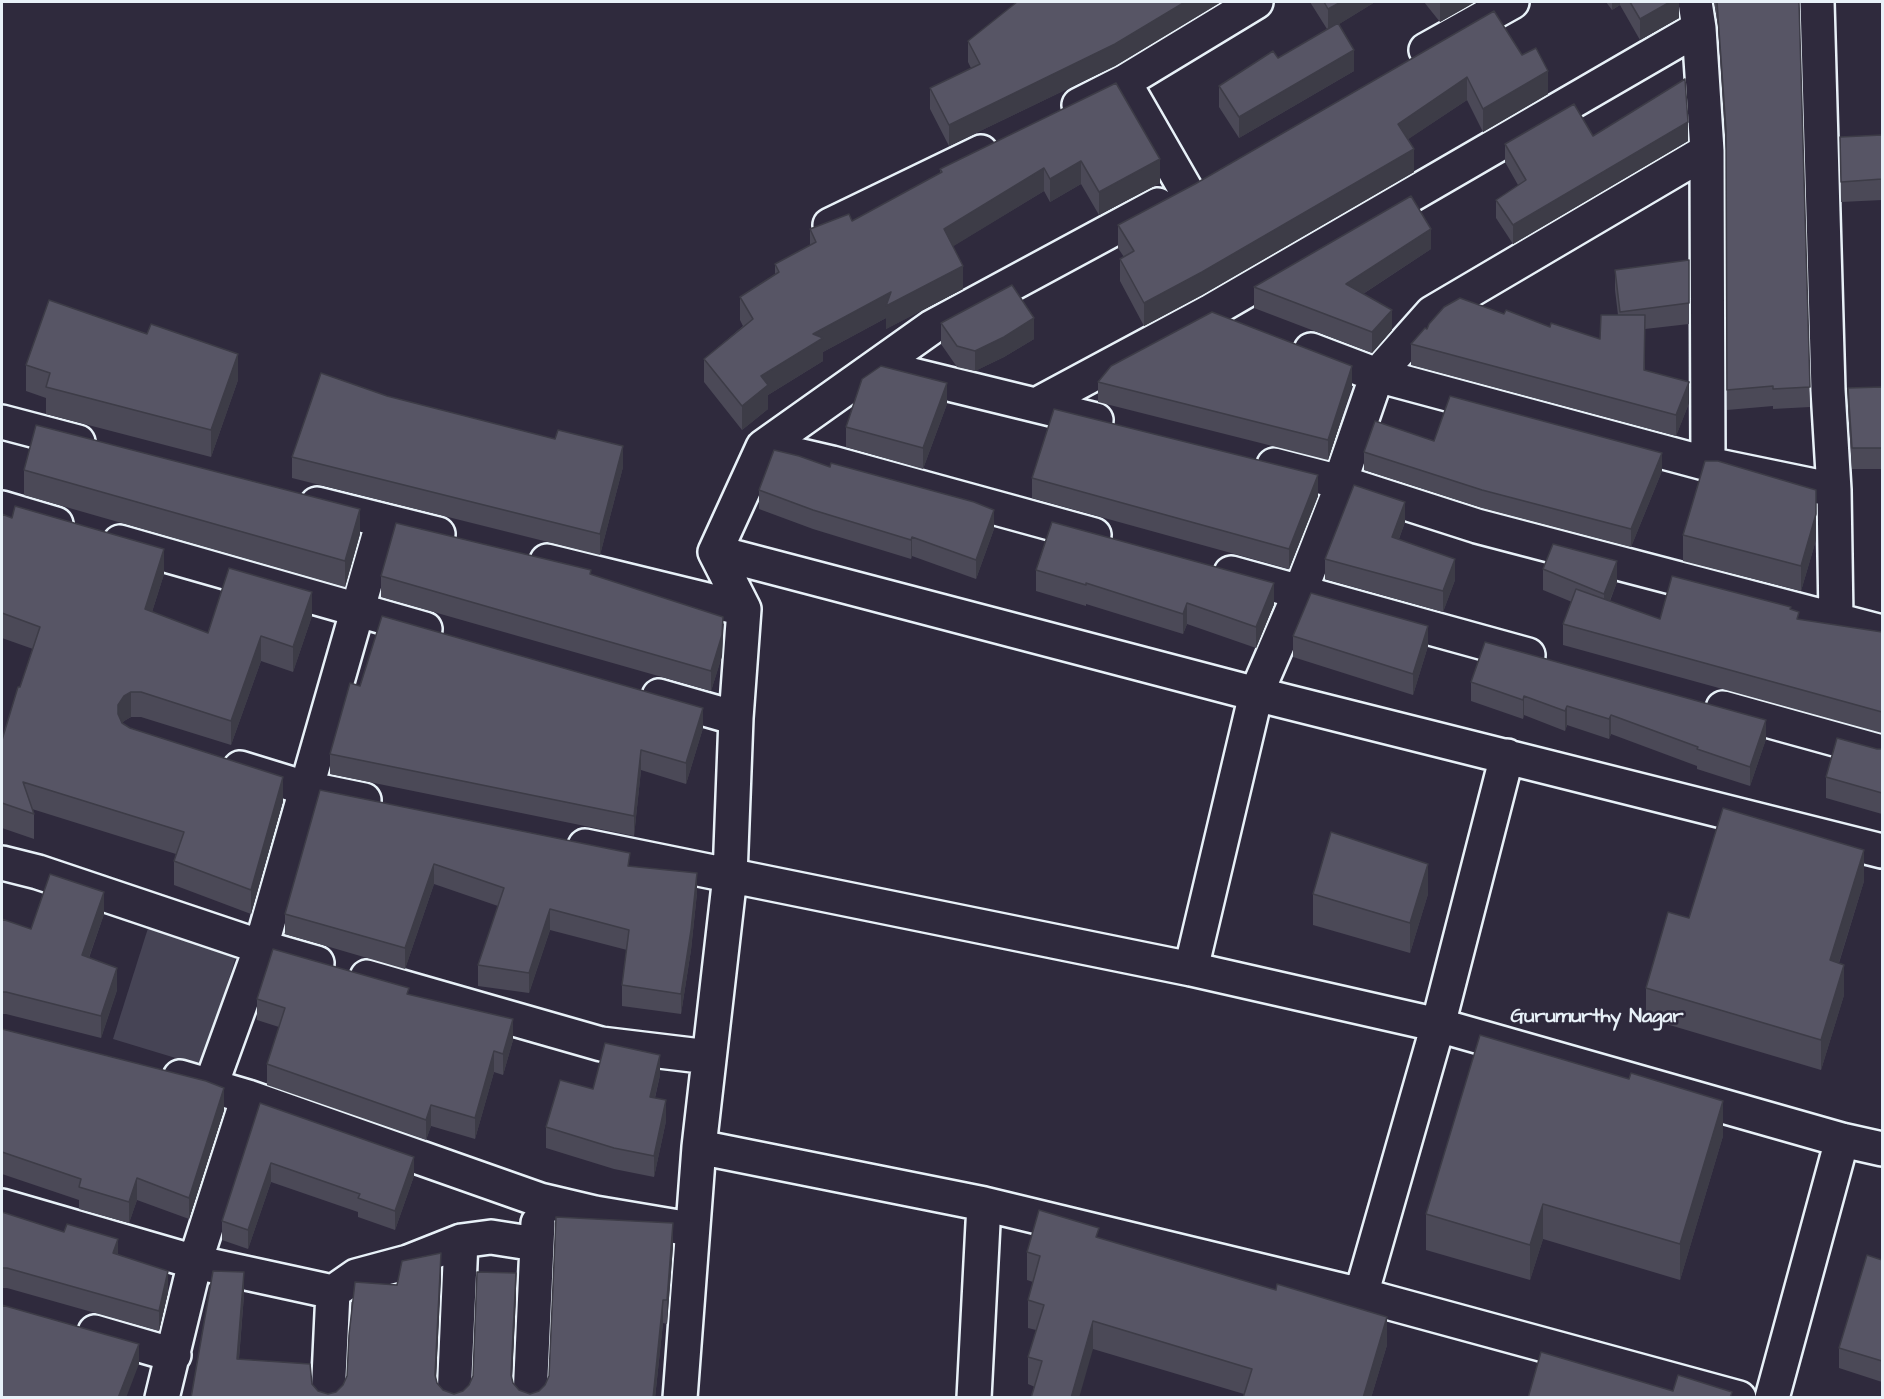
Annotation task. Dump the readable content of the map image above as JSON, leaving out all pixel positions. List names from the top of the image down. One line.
{"districts":["Gurumurthy Nagar"]}
